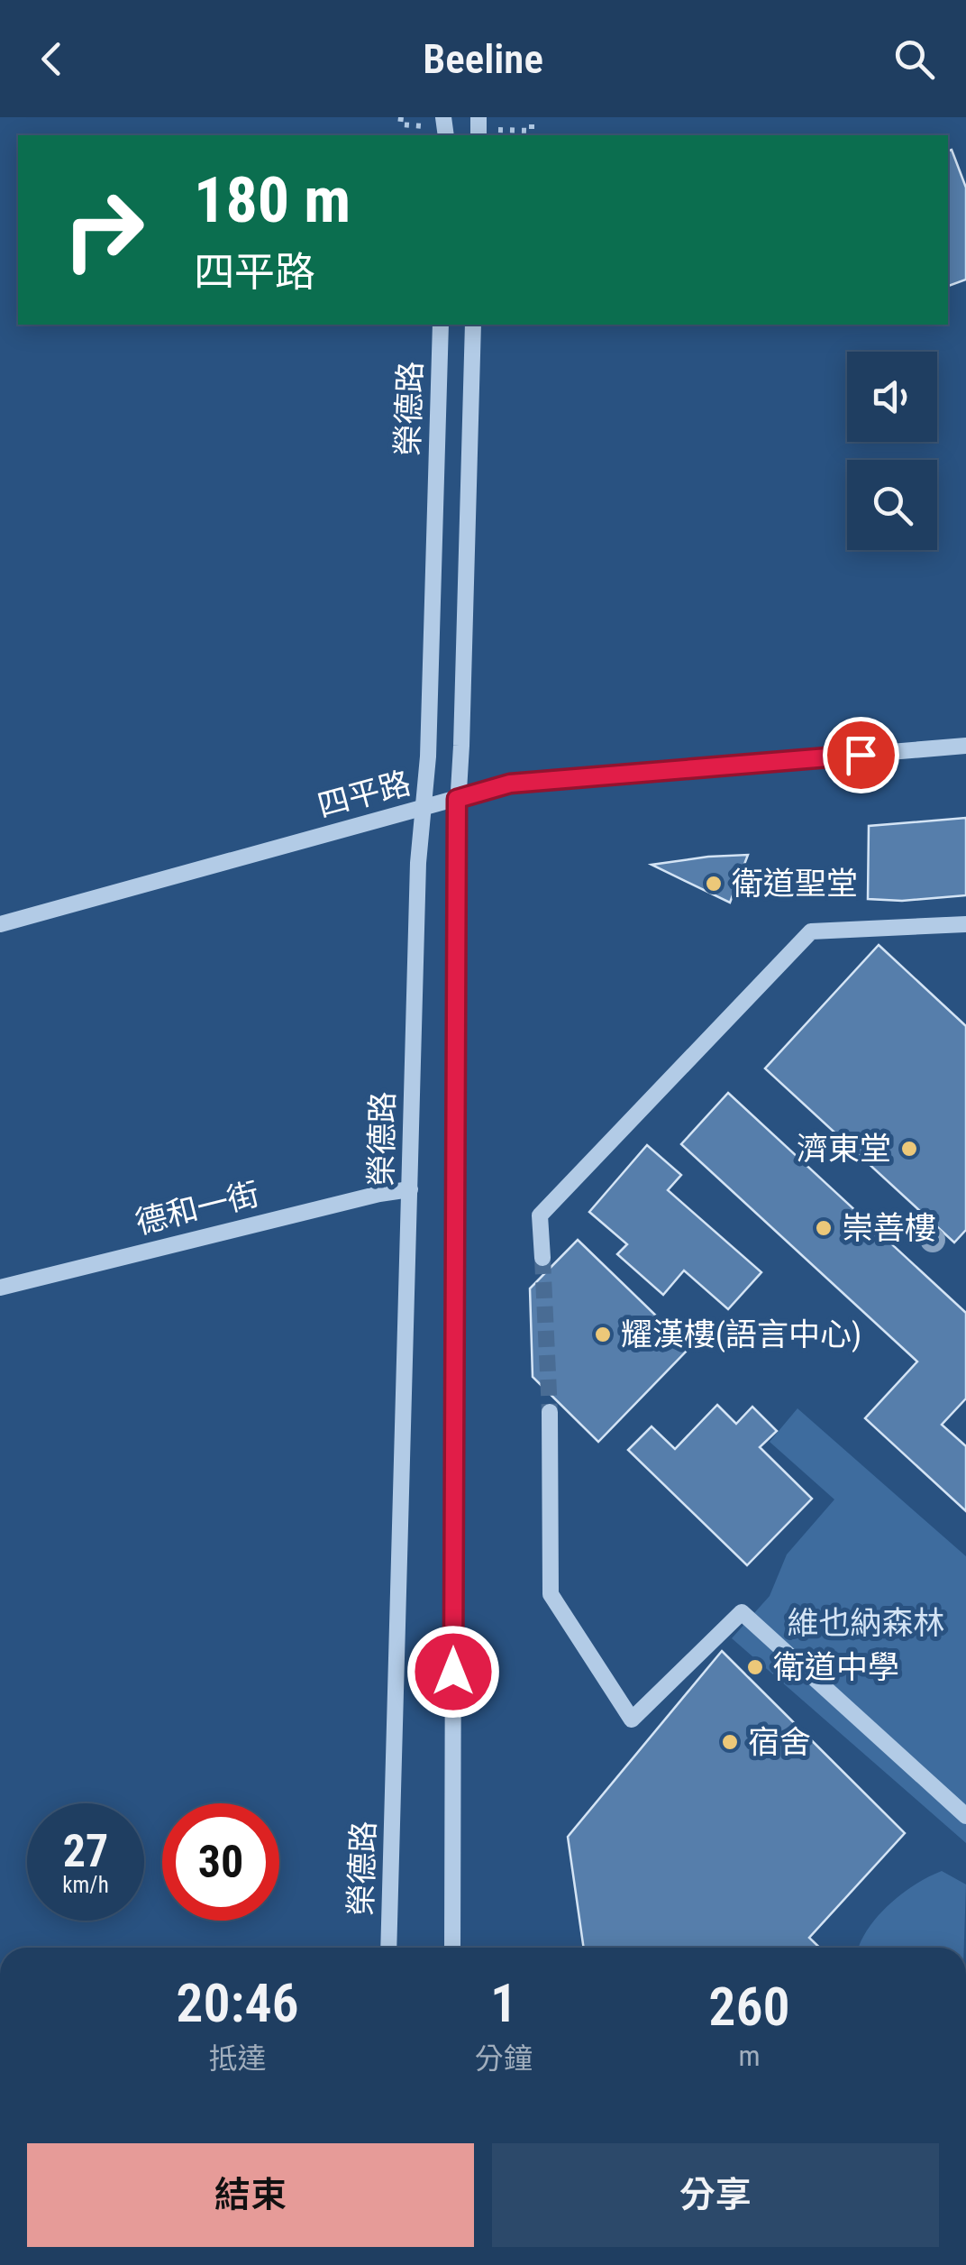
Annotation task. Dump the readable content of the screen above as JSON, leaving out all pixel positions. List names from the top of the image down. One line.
{"streets":{"street":["榮德路","四平路","德和一街"]},"crossings":[["榮德路","四平路"],["榮德路","德和一街"]],"parks":["維也納森林"],"places":["衛道聖堂","濟東堂","崇善樓","耀漢樓(語言中心)","衛道中學","宿舍"],"page":{"header":"Beeline","turn":["180 m","四平路"],"speed":"27 km/h","limit":"30","eta":["20:46","抵達","1","分鐘","260","m"],"buttons":["結束","分享"]}}
